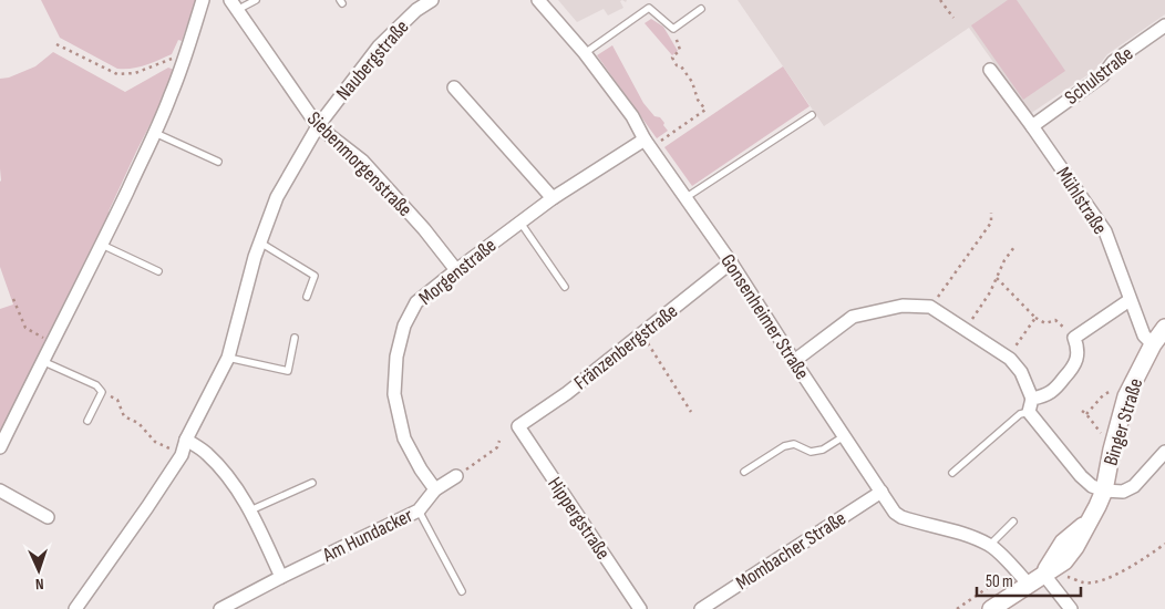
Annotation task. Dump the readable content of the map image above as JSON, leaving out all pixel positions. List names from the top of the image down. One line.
{"streets":{"main road":["Binger Straße"],"street":["Naubergstraße","Schulstraße","Siebenmorgenstraße","Mühlstraße","Morgenstraße","Gonsenheimer Straße","Fränzenbergstraße","Hippergstraße","Am Hundacker","Mombacher Straße"]},"crossings":[["Naubergstraße","Siebenmorgenstraße"],["Schulstraße","Mühlstraße"],["Siebenmorgenstraße","Morgenstraße"],["Mühlstraße","Binger Straße"],["Morgenstraße","Gonsenheimer Straße"],["Morgenstraße","Am Hundacker"],["Gonsenheimer Straße","Fränzenbergstraße"],["Gonsenheimer Straße","Binger Straße"],["Gonsenheimer Straße","Mombacher Straße"],["Fränzenbergstraße","Hippergstraße"]],"scale_bar":"50 m","north":"bottom"}
